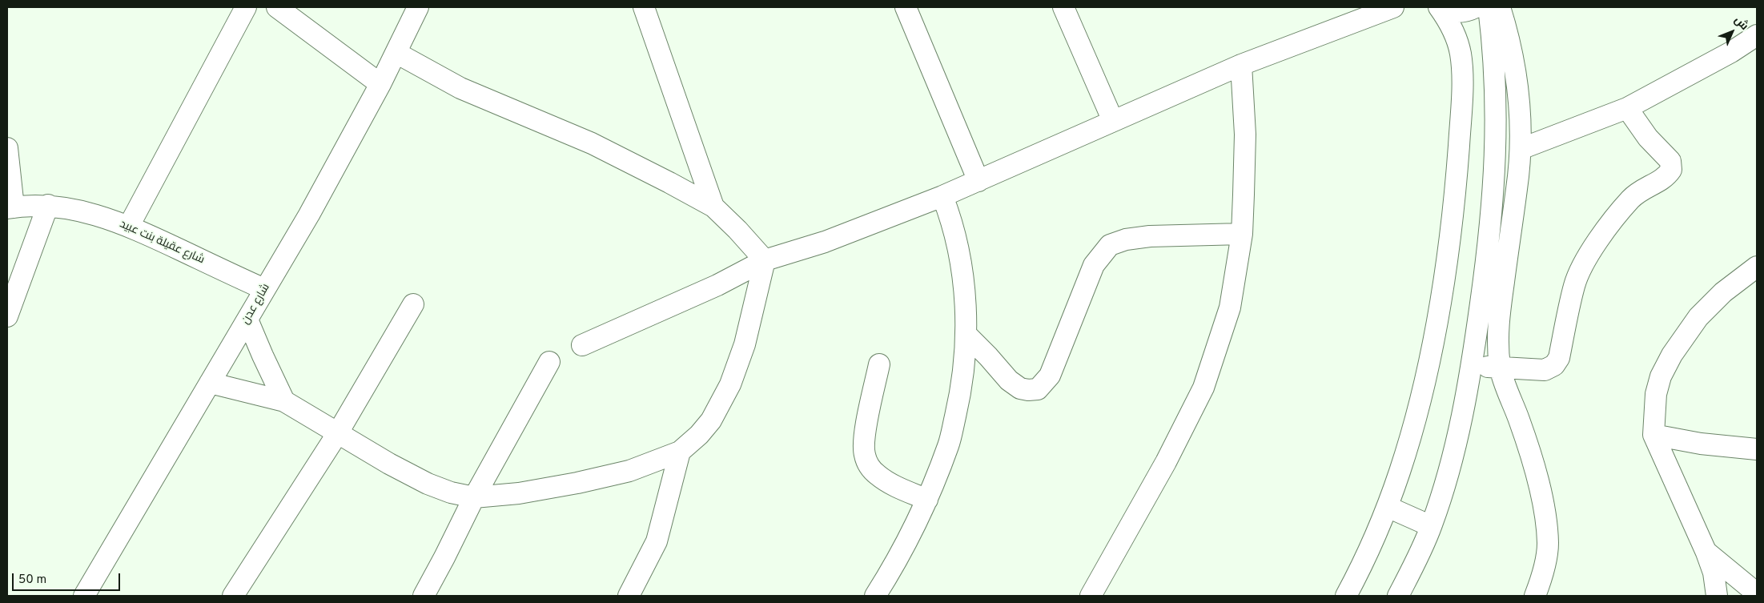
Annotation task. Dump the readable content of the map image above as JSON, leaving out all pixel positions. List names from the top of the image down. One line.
{"streets":{"street":["شارع عقيلة بنت عبيد","شارع عدن"]},"crossings":[["شارع عقيلة بنت عبيد","شارع عدن"]],"scale_bar":"50 m","north":"top right"}
